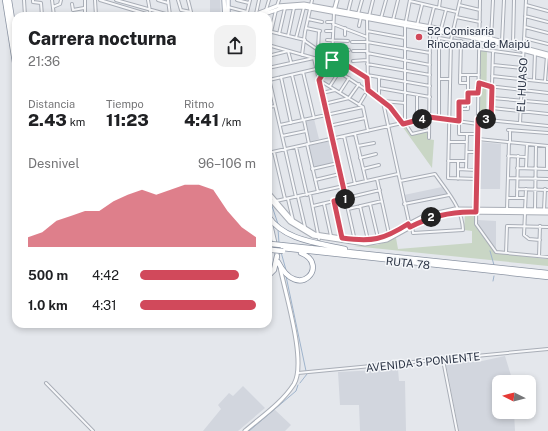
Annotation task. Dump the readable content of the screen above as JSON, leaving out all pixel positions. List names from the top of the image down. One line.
{"streets":{"highway":["RUTA 78"],"street":["EL HUASO","AVENIDA 5 PONIENTE"]},"places":["52 Comisaria Rinconada de Maipú"],"north":"left","page":{"heading":["Carrera nocturna","21:36"],"stats":[["Distancia","2.43 km"],["Tiempo","11:23"],["Ritmo","4:41 /km"]],"pins":["3","4","1","2"],"chart":["Desnivel","96–106 m"],"list":[{"name":"500 m","note":"4:42"},{"name":"1.0 km","note":"4:31"}]}}
